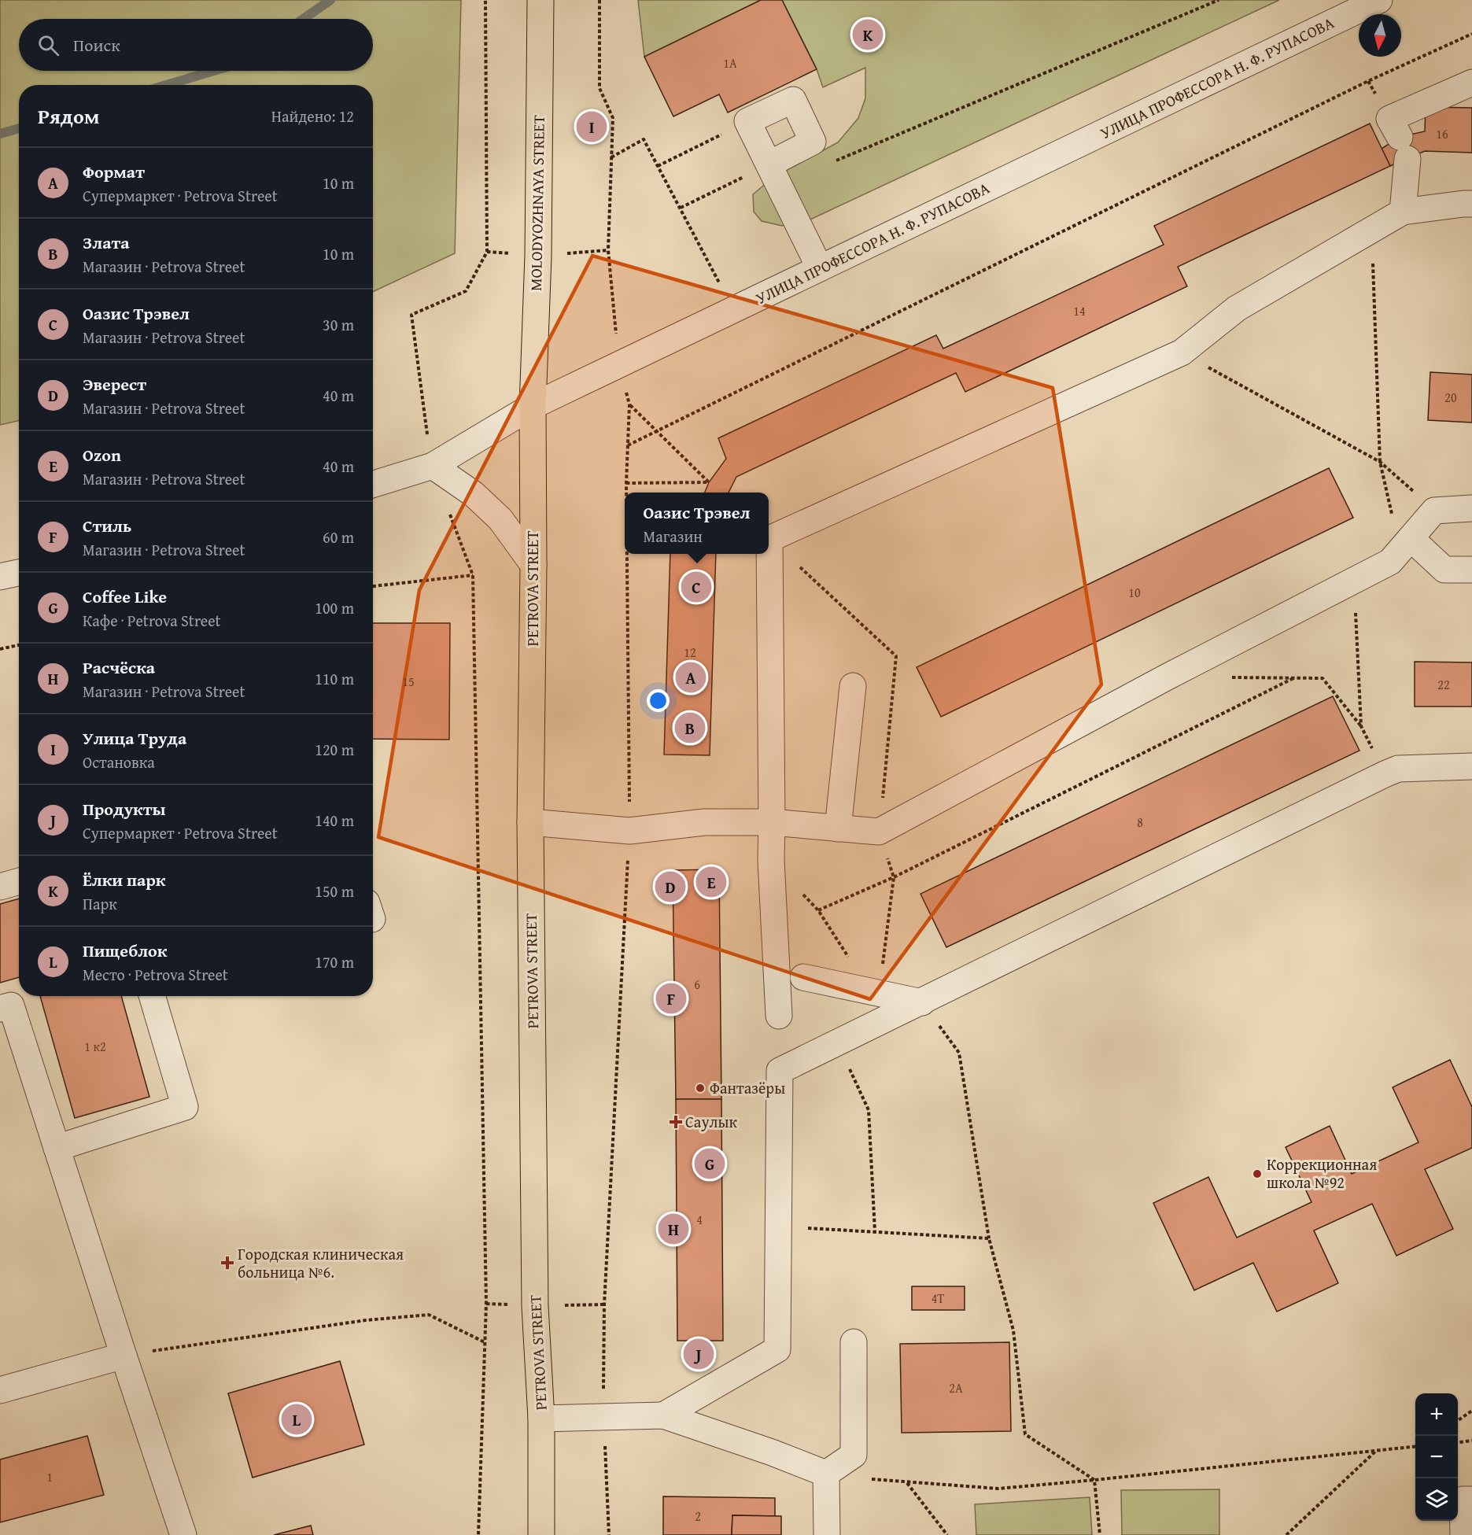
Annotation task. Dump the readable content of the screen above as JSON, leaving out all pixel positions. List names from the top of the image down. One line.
{"streets":{"main road":["MOLODYOZHNAYA STREET","PETROVA STREET"],"street":["УЛИЦА ПРОФЕССОРА Н. Ф. РУПАСОВА"]},"crossings":[["УЛИЦА ПРОФЕССОРА Н. Ф. РУПАСОВА","MOLODYOZHNAYA STREET"],["УЛИЦА ПРОФЕССОРА Н. Ф. РУПАСОВА","PETROVA STREET"],["MOLODYOZHNAYA STREET","PETROVA STREET"]],"places":{"other":["Фантазёры","Коррекционная школа №92"],"health":["Саулык","Городская клиническая больница №6."]},"house_numbers":["1А","16","14","20","10","12","15","22","8","6","1 к2","4","4Т","2А","1","2"],"north":"bottom","page":{"pins":["K","I","C","A","B","E","D","F","G","H","J","L"],"search":"Поиск","heading":["Рядом","Найдено: 12"],"list":[{"mark":"A","name":"Формат","note":"Супермаркет · Petrova Street","value":"10 m"},{"mark":"B","name":"Злата","note":"Магазин · Petrova Street","value":"10 m"},{"mark":"C","name":"Оазис Трэвел","note":"Магазин · Petrova Street","value":"30 m"},{"mark":"D","name":"Эверест","note":"Магазин · Petrova Street","value":"40 m"},{"mark":"E","name":"Ozon","note":"Магазин · Petrova Street","value":"40 m"},{"mark":"F","name":"Стиль","note":"Магазин · Petrova Street","value":"60 m"},{"mark":"G","name":"Coffee Like","note":"Кафе · Petrova Street","value":"100 m"},{"mark":"H","name":"Расчёска","note":"Магазин · Petrova Street","value":"110 m"},{"mark":"I","name":"Улица Труда","note":"Остановка","value":"120 m"},{"mark":"J","name":"Продукты","note":"Супермаркет · Petrova Street","value":"140 m"},{"mark":"K","name":"Ёлки парк","note":"Парк","value":"150 m"},{"mark":"L","name":"Пищеблок","note":"Место · Petrova Street","value":"170 m"}],"popup":["Оазис Трэвел","Магазин"],"map_buttons":["+","−"]}}
